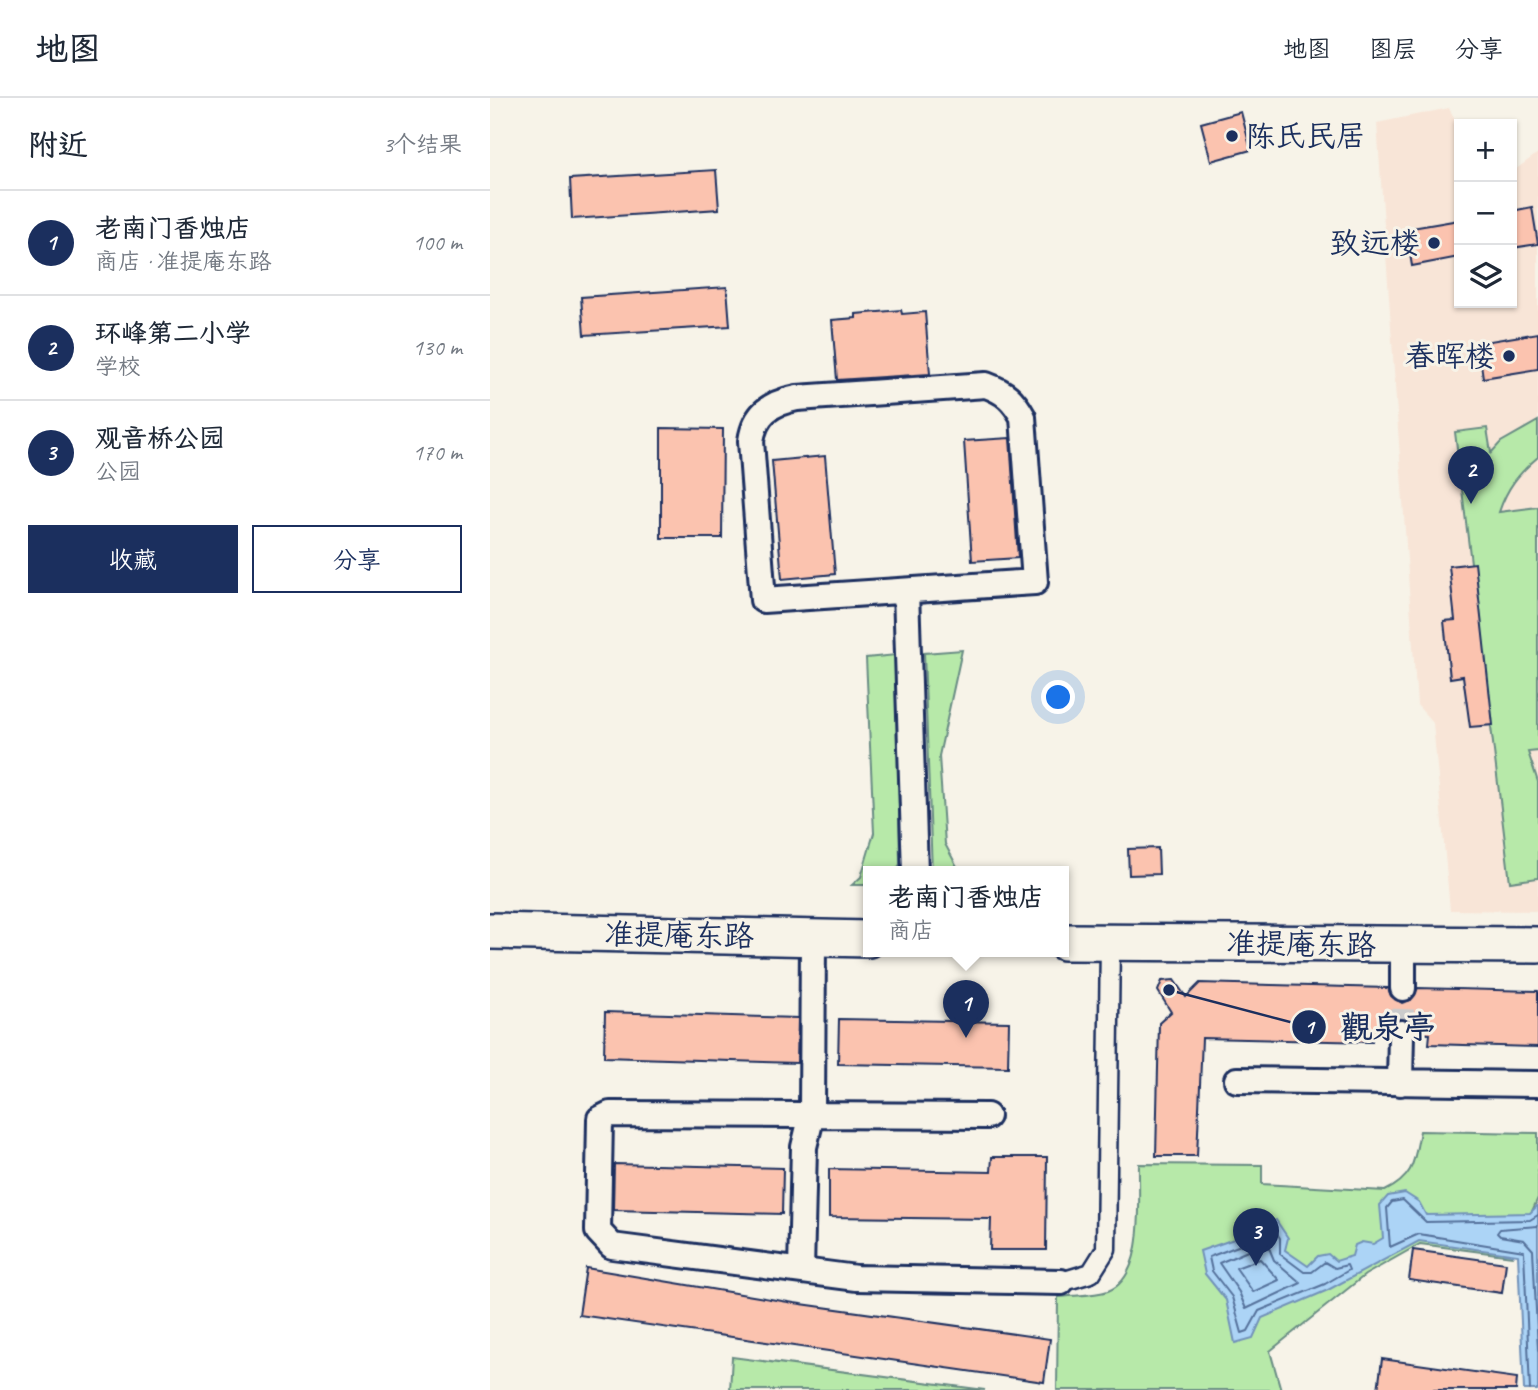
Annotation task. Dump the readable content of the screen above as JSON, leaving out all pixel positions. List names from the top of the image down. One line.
{"streets":{"main road":["准提庵东路"]},"places":["陈氏民居","致远楼","春晖楼","觀泉亭"],"page":{"header":"地图","nav":["地图","图层","分享"],"heading":["附近","3个结果"],"map_buttons":["+","−"],"list":[{"mark":"1","name":"老南门香烛店","note":"商店 · 准提庵东路","value":"100 m"},{"mark":"2","name":"环峰第二小学","note":"学校","value":"130 m"},{"mark":"3","name":"观音桥公园","note":"公园","value":"170 m"}],"pins":["2","1","3"],"buttons":["收藏","分享"],"popup":["老南门香烛店","商店"]}}
